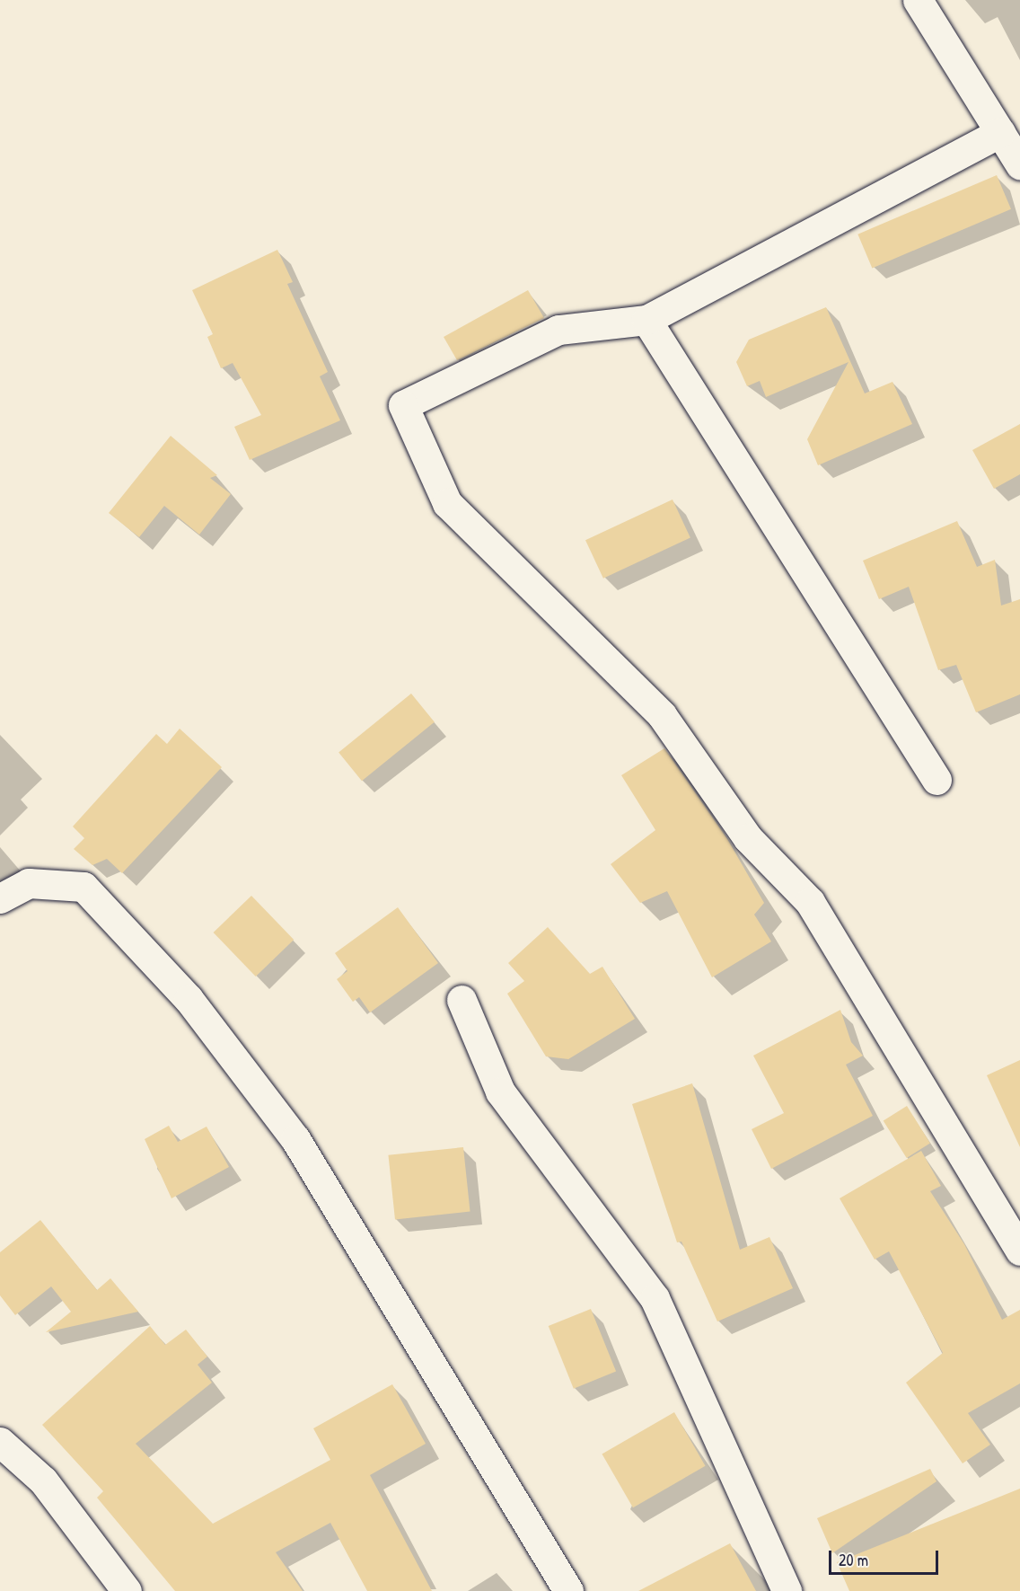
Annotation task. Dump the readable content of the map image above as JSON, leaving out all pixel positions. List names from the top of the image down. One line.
{"scale_bar":"20 m"}
